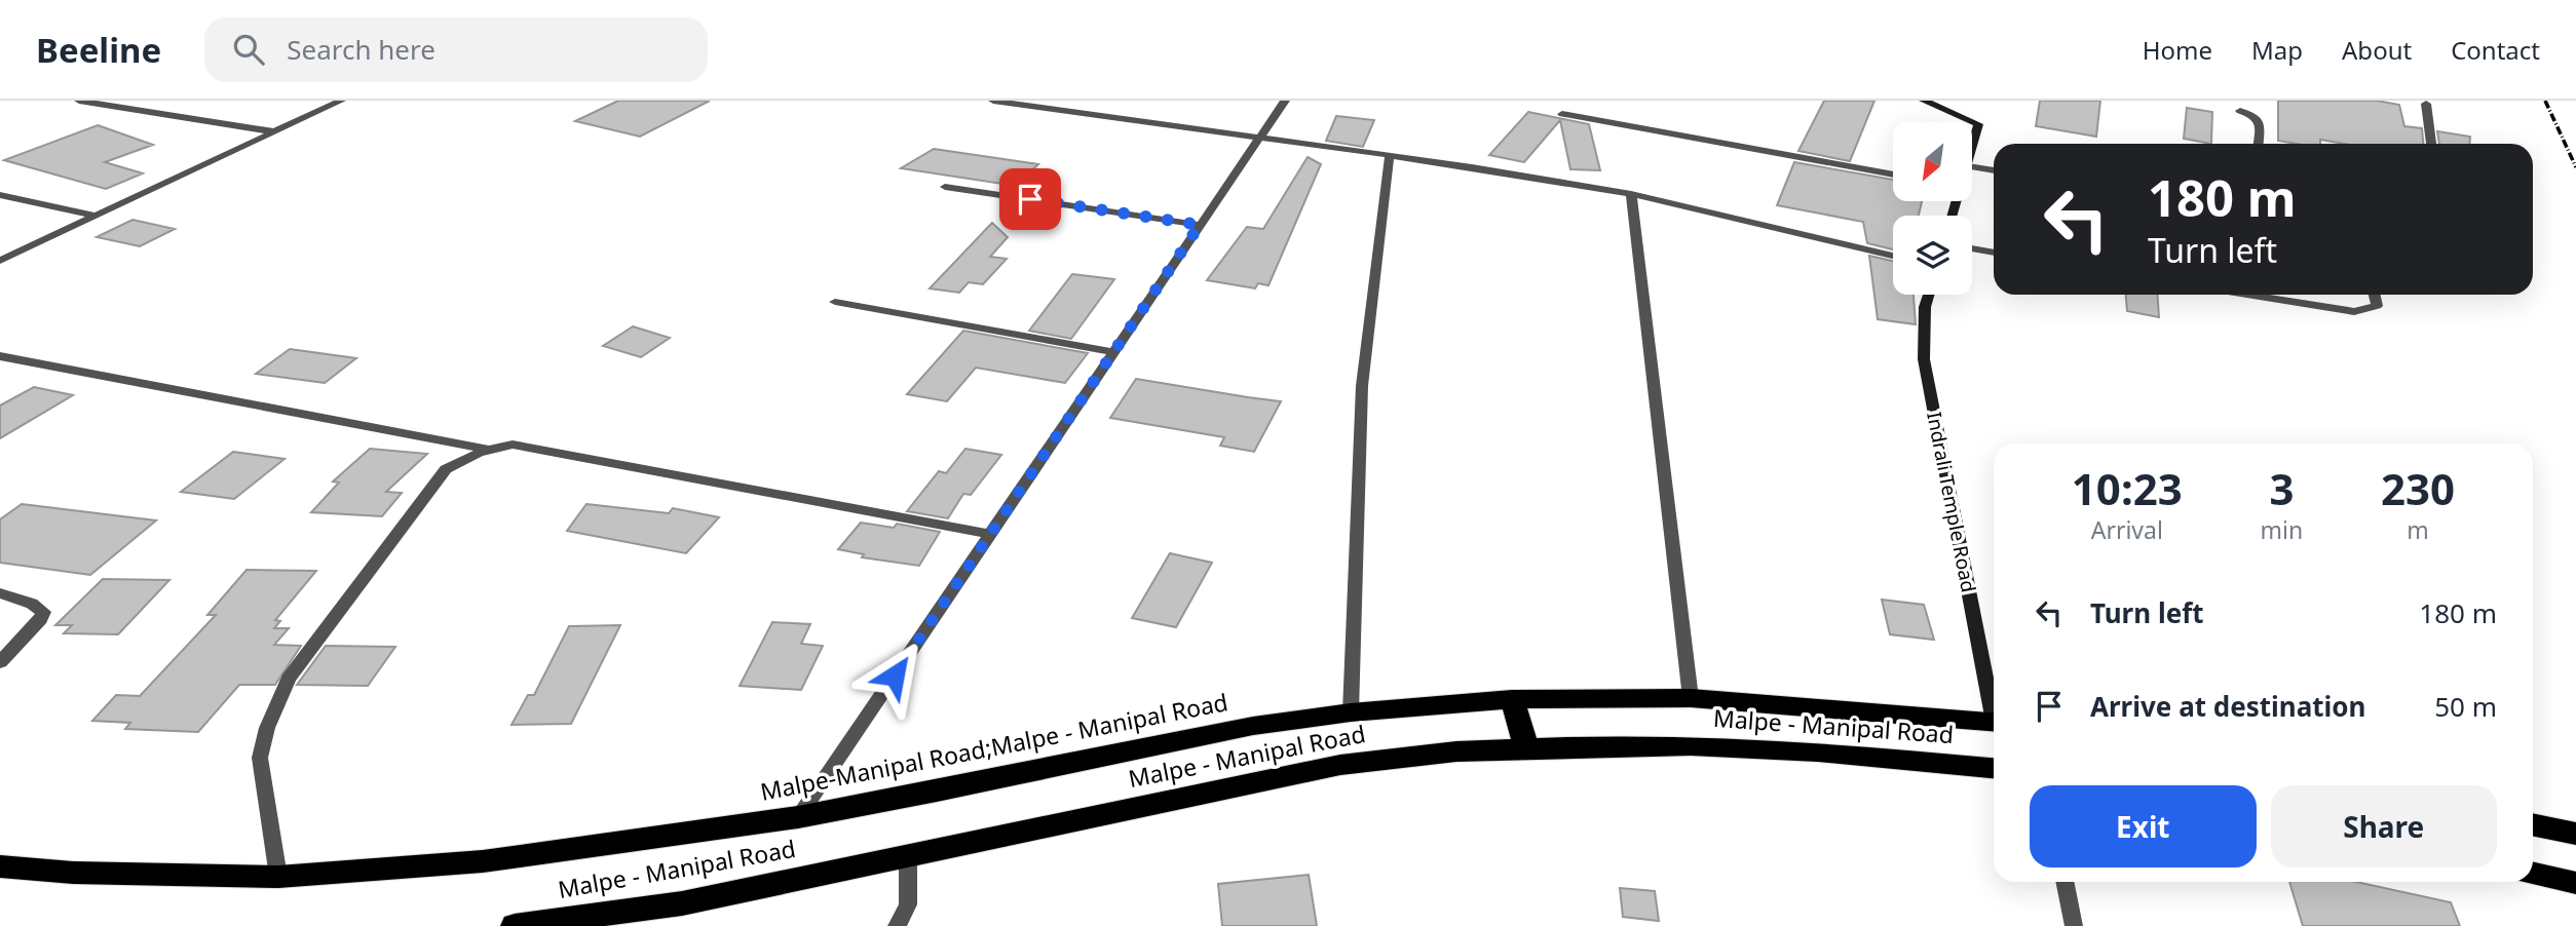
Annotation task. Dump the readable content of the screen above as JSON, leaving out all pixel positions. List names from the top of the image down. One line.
{"streets":{"highway":["Malpe - Manipal Road","Malpe-Manipal Road;Malpe - Manipal Road"],"street":["Indrali Temple Road"]},"north":"bottom left","page":{"header":"Beeline","search":"Search here","nav":["Home","Map","About","Contact"],"turn":["180 m","Turn left"],"eta":["10:23","Arrival","3","min","230","m"],"list":[{"name":"Turn left","value":"180 m"},{"name":"Arrive at destination","value":"50 m"}],"buttons":["Exit","Share"]}}
